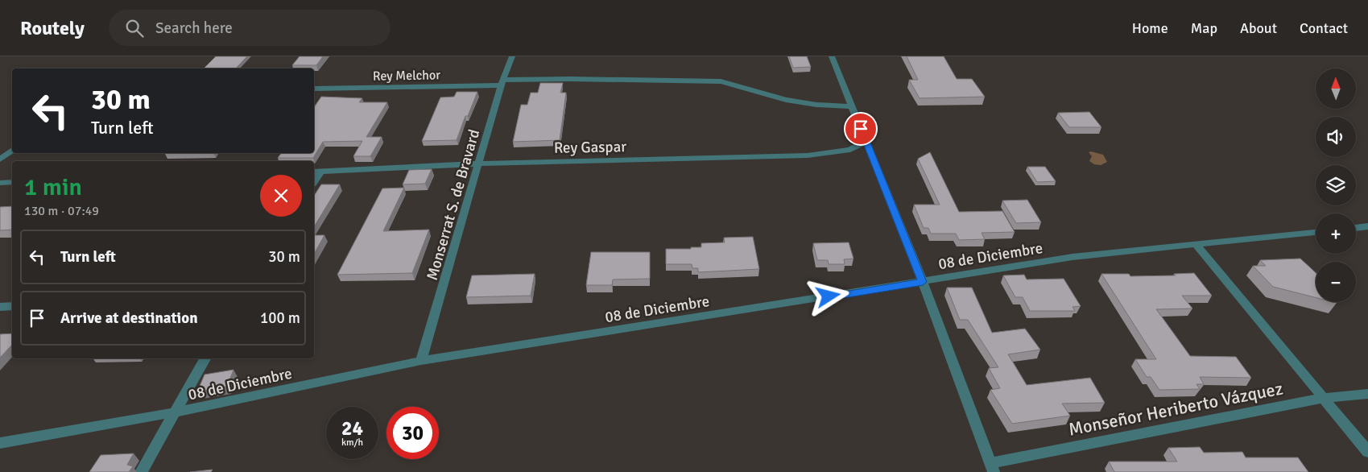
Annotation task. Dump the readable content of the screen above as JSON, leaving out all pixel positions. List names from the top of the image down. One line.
{"streets":{"street":["Rey Melchor","Rey Gaspar","Monserrat S. de Bravard","08 de Diciembre","Monseñor Heriberto Vázquez"]},"crossings":[["Rey Melchor","Monserrat S. de Bravard"],["Rey Gaspar","Monserrat S. de Bravard"],["Monserrat S. de Bravard","08 de Diciembre"]],"north":"top","page":{"header":"Routely","search":"Search here","nav":["Home","Map","About","Contact"],"map_buttons":["+","−"],"turn":["30 m","Turn left"],"heading":["1 min","130 m · 07:49"],"list":[{"name":"Turn left","value":"30 m"},{"name":"Arrive at destination","value":"100 m"}],"speed":"24 km/h","limit":"30"}}
